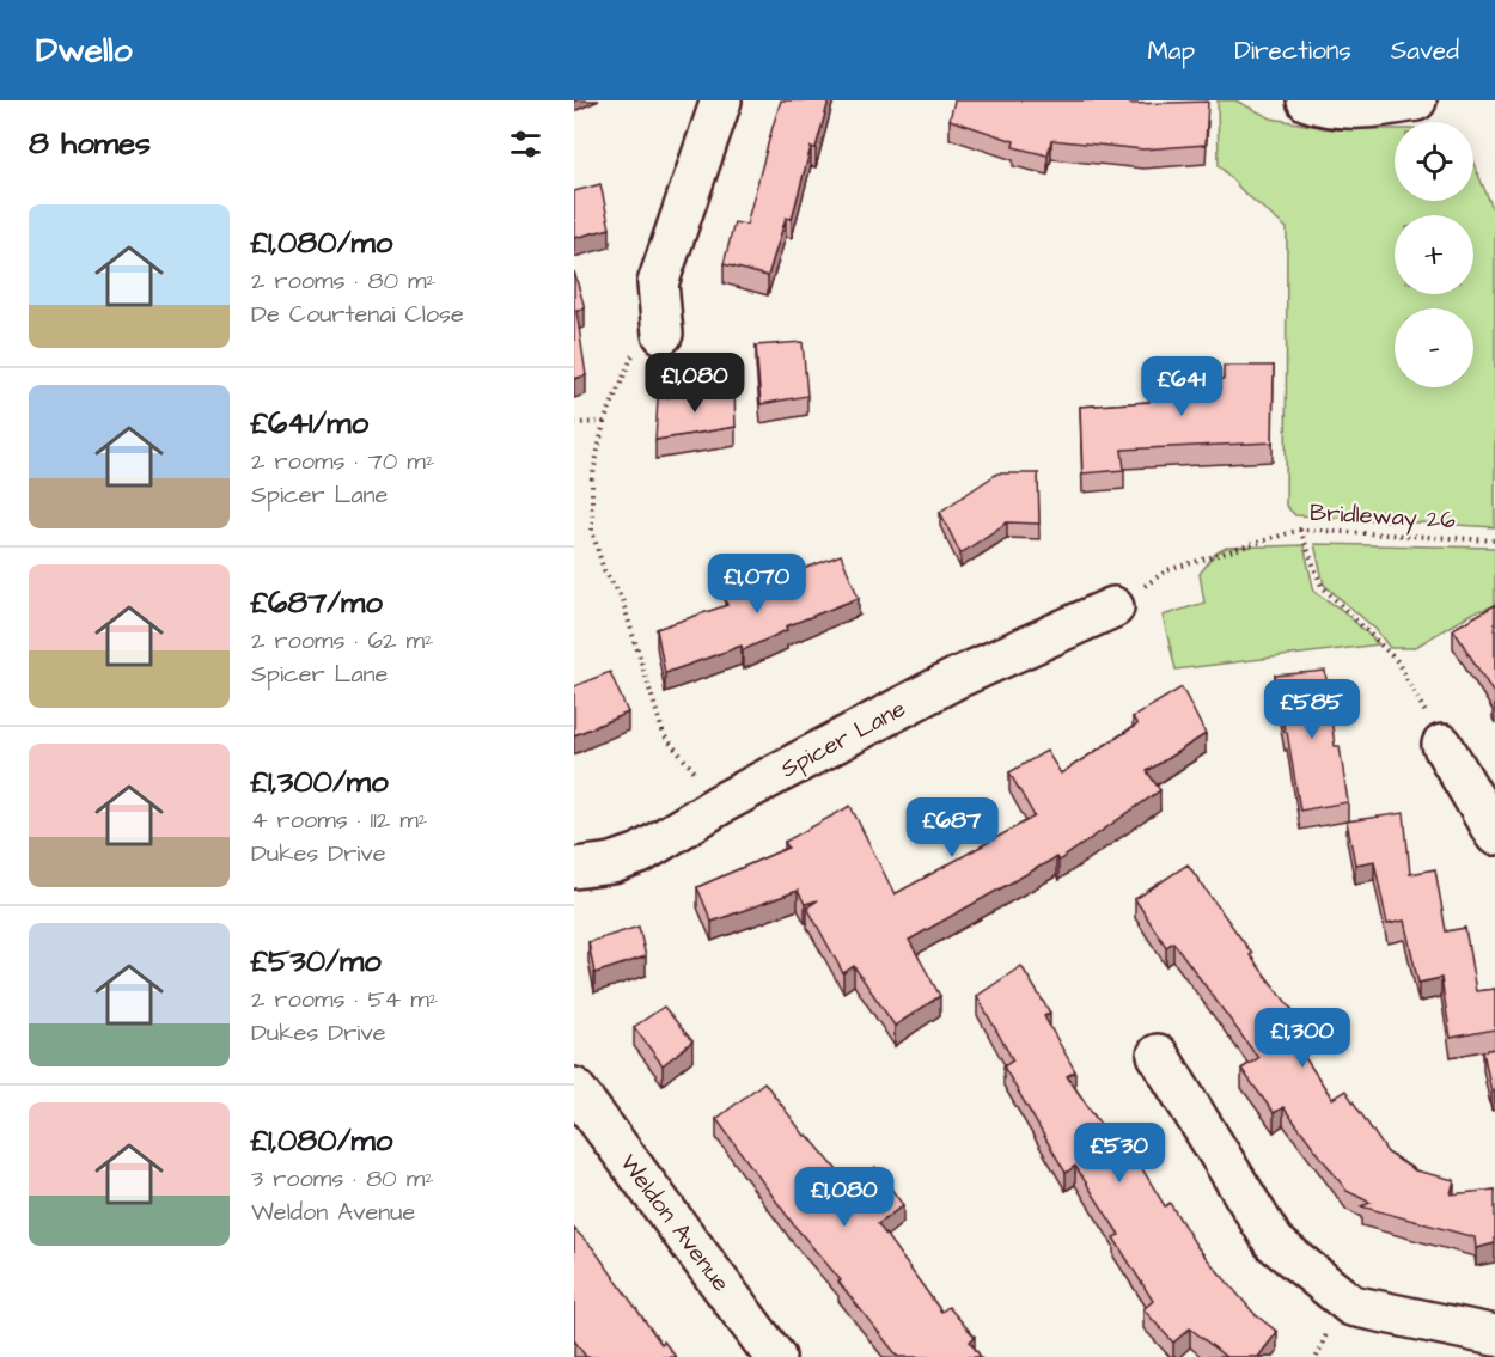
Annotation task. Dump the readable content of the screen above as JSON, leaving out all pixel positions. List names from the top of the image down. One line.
{"streets":{"street":["Spicer Lane","Weldon Avenue"],"path":["Bridleway 26"]},"crossings":[["Bridleway 26","Spicer Lane"]],"page":{"header":"Dwello","nav":["Map","Directions","Saved"],"heading":"8 homes","map_buttons":["+","−"],"list":[{"name":"£1,080/mo","note":"2 rooms · 80 m² · De Courtenai Close"},{"name":"£641/mo","note":"2 rooms · 70 m² · Spicer Lane"},{"name":"£687/mo","note":"2 rooms · 62 m² · Spicer Lane"},{"name":"£1,300/mo","note":"4 rooms · 112 m² · Dukes Drive"},{"name":"£530/mo","note":"2 rooms · 54 m² · Dukes Drive"},{"name":"£1,080/mo","note":"3 rooms · 80 m² · Weldon Avenue"}],"price":["£1,080","£641","£1,070","£585","£687","£1,300","£530","£1,080"]}}
